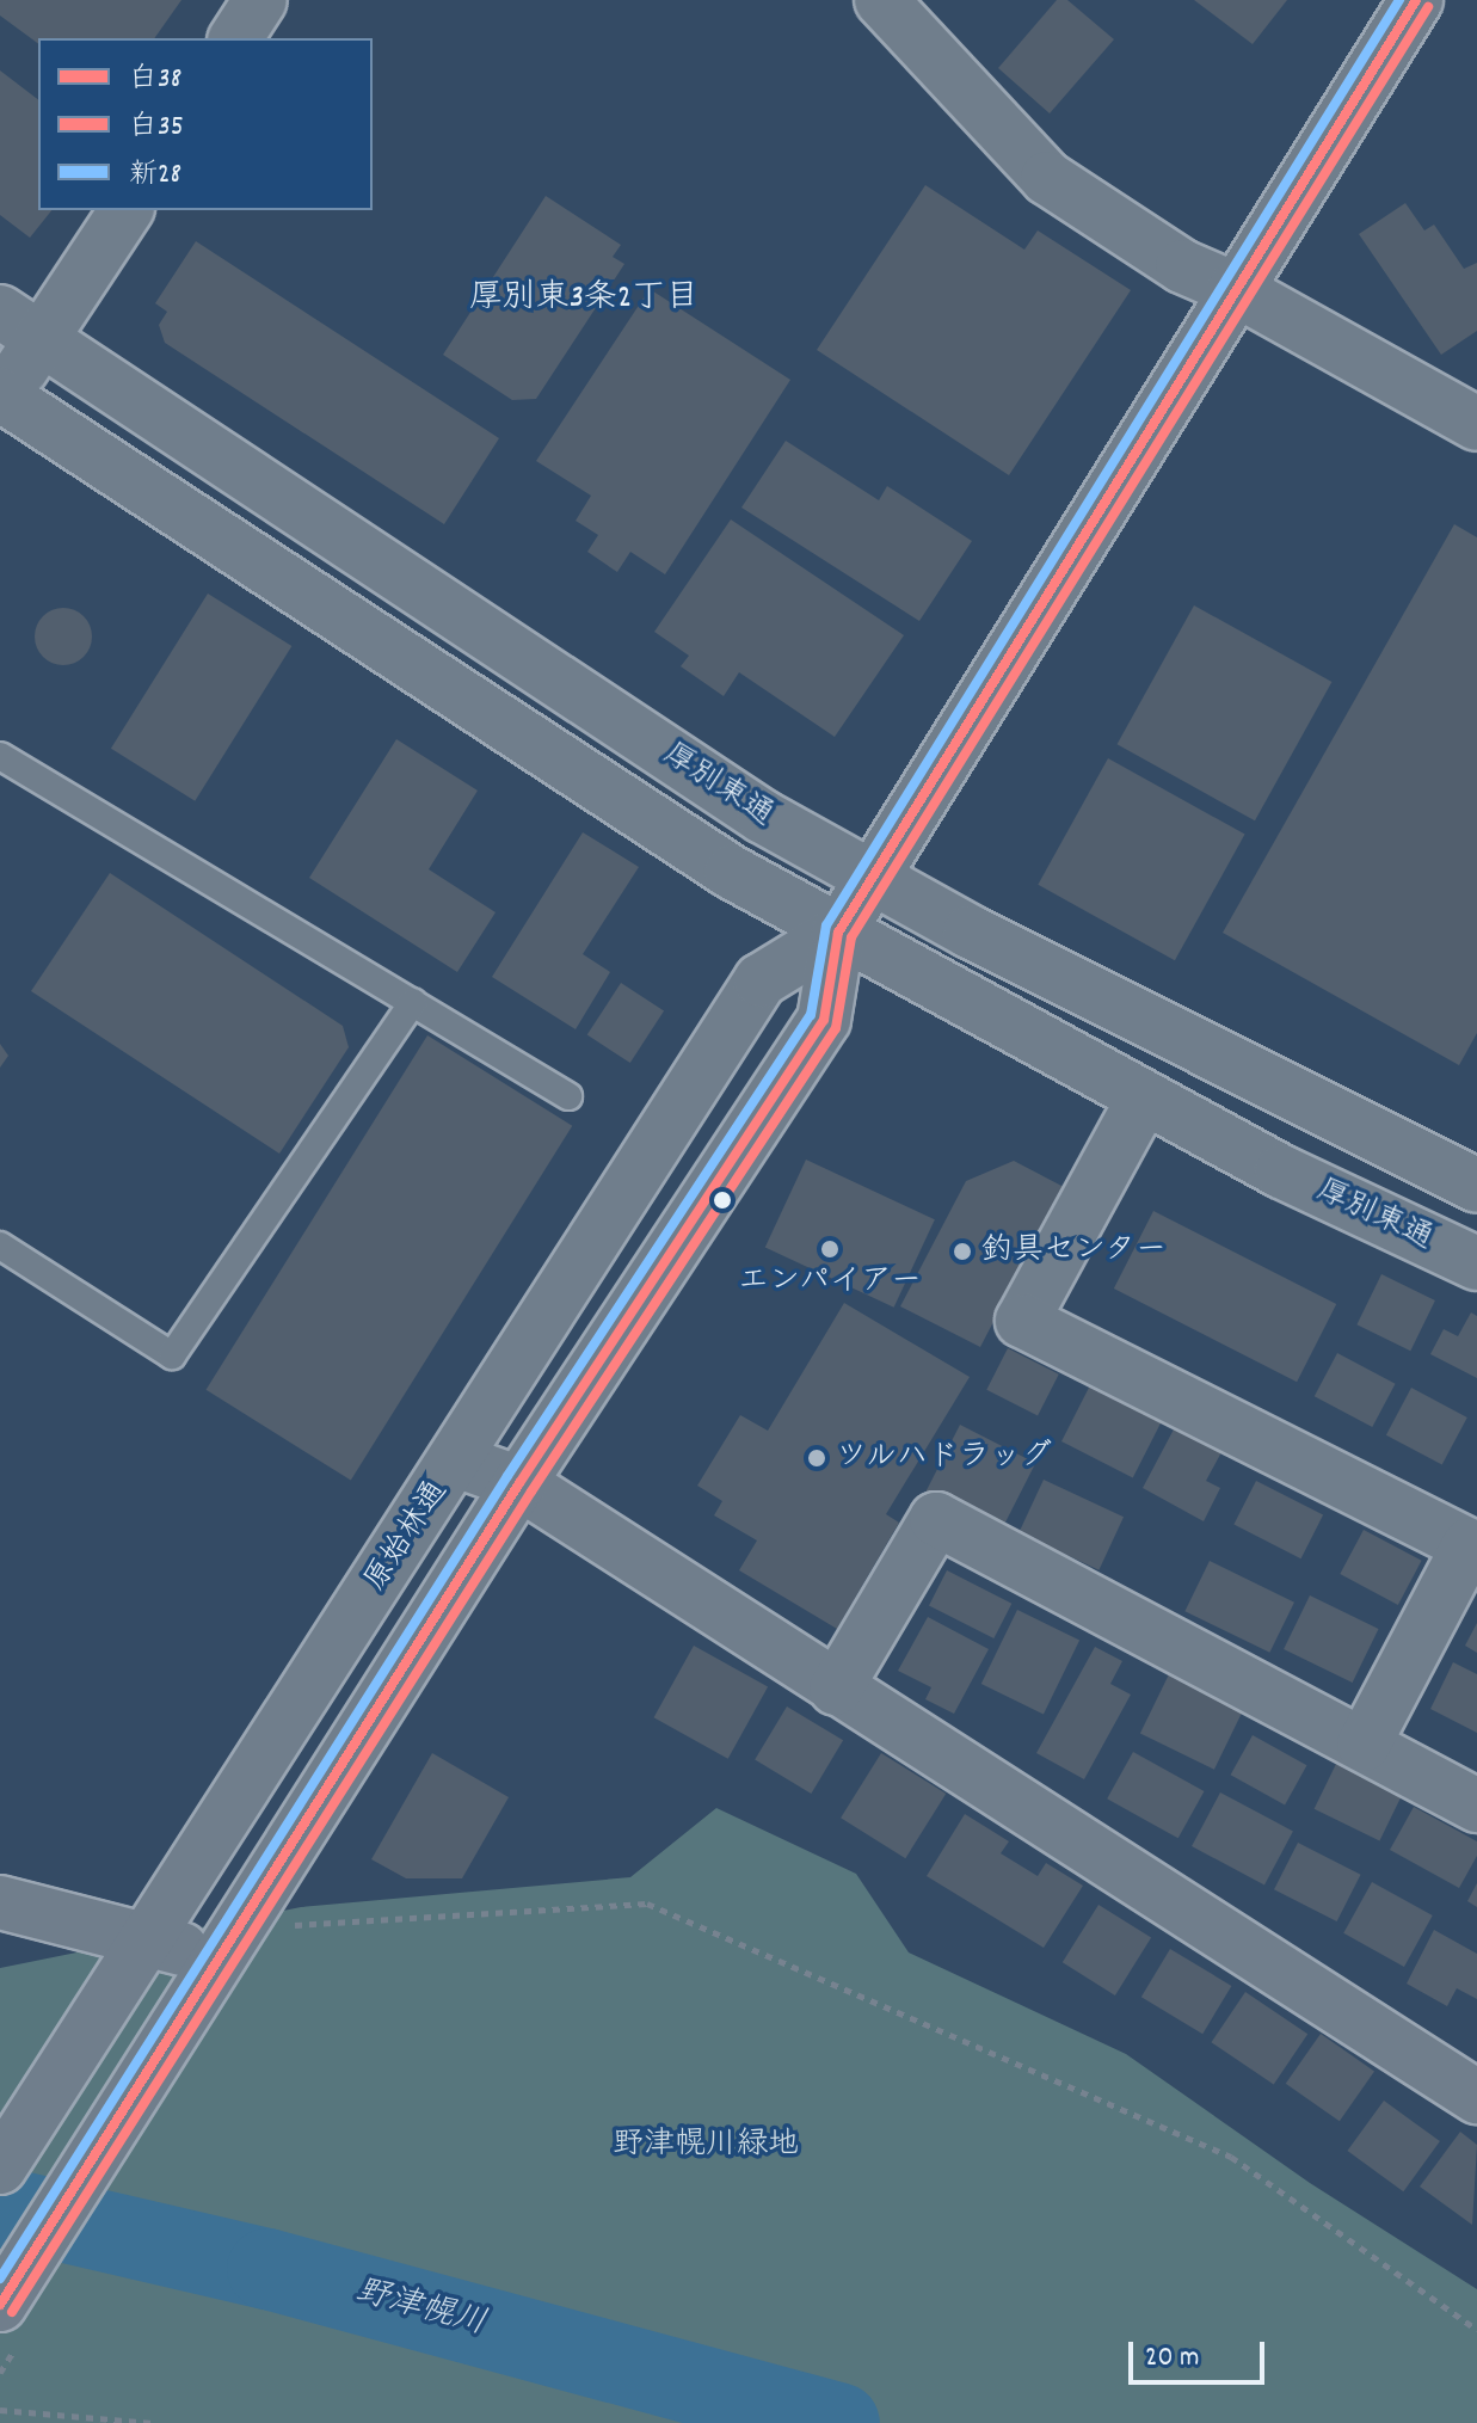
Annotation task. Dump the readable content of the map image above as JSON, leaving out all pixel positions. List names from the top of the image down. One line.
{"streets":{"street":["厚別東通","原始林通"]},"crossings":[["厚別東通","原始林通"]],"districts":["厚別東3条2丁目"],"water":["野津幌川"],"parks":["野津幌川緑地"],"places":["エンパイアー","釣具センター","ツルハドラッグ"],"lines":["transit line 白38","transit line 新28","transit line 白35"],"legend":["白38","白35","新28"],"scale_bar":"20 m"}
